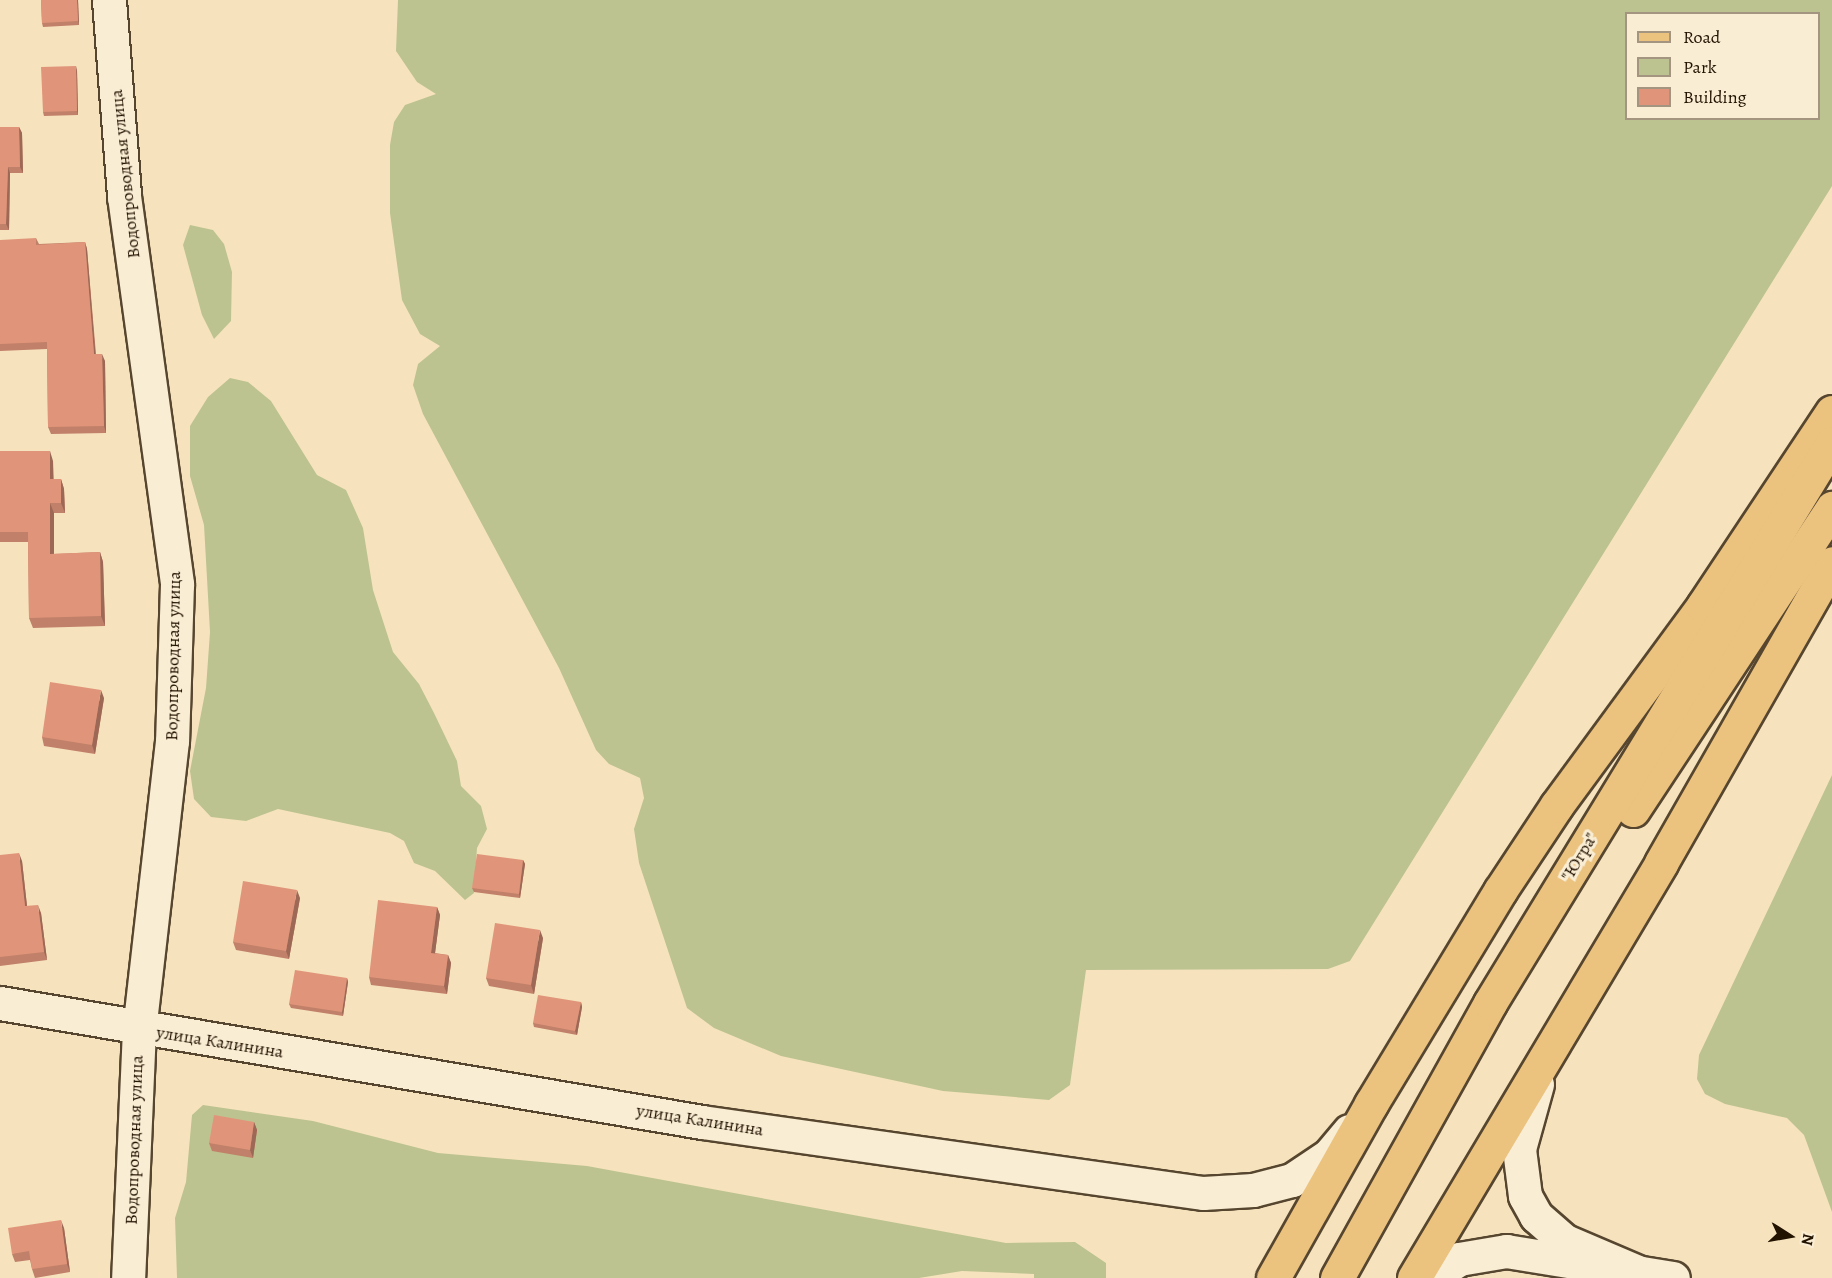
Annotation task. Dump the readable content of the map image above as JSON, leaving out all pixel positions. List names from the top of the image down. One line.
{"streets":{"main road":["\"Югра\""],"street":["Водопроводная улица","улица Калинина"]},"crossings":[["Водопроводная улица","улица Калинина"]],"legend":["Road","Park","Building"],"north":"right"}
